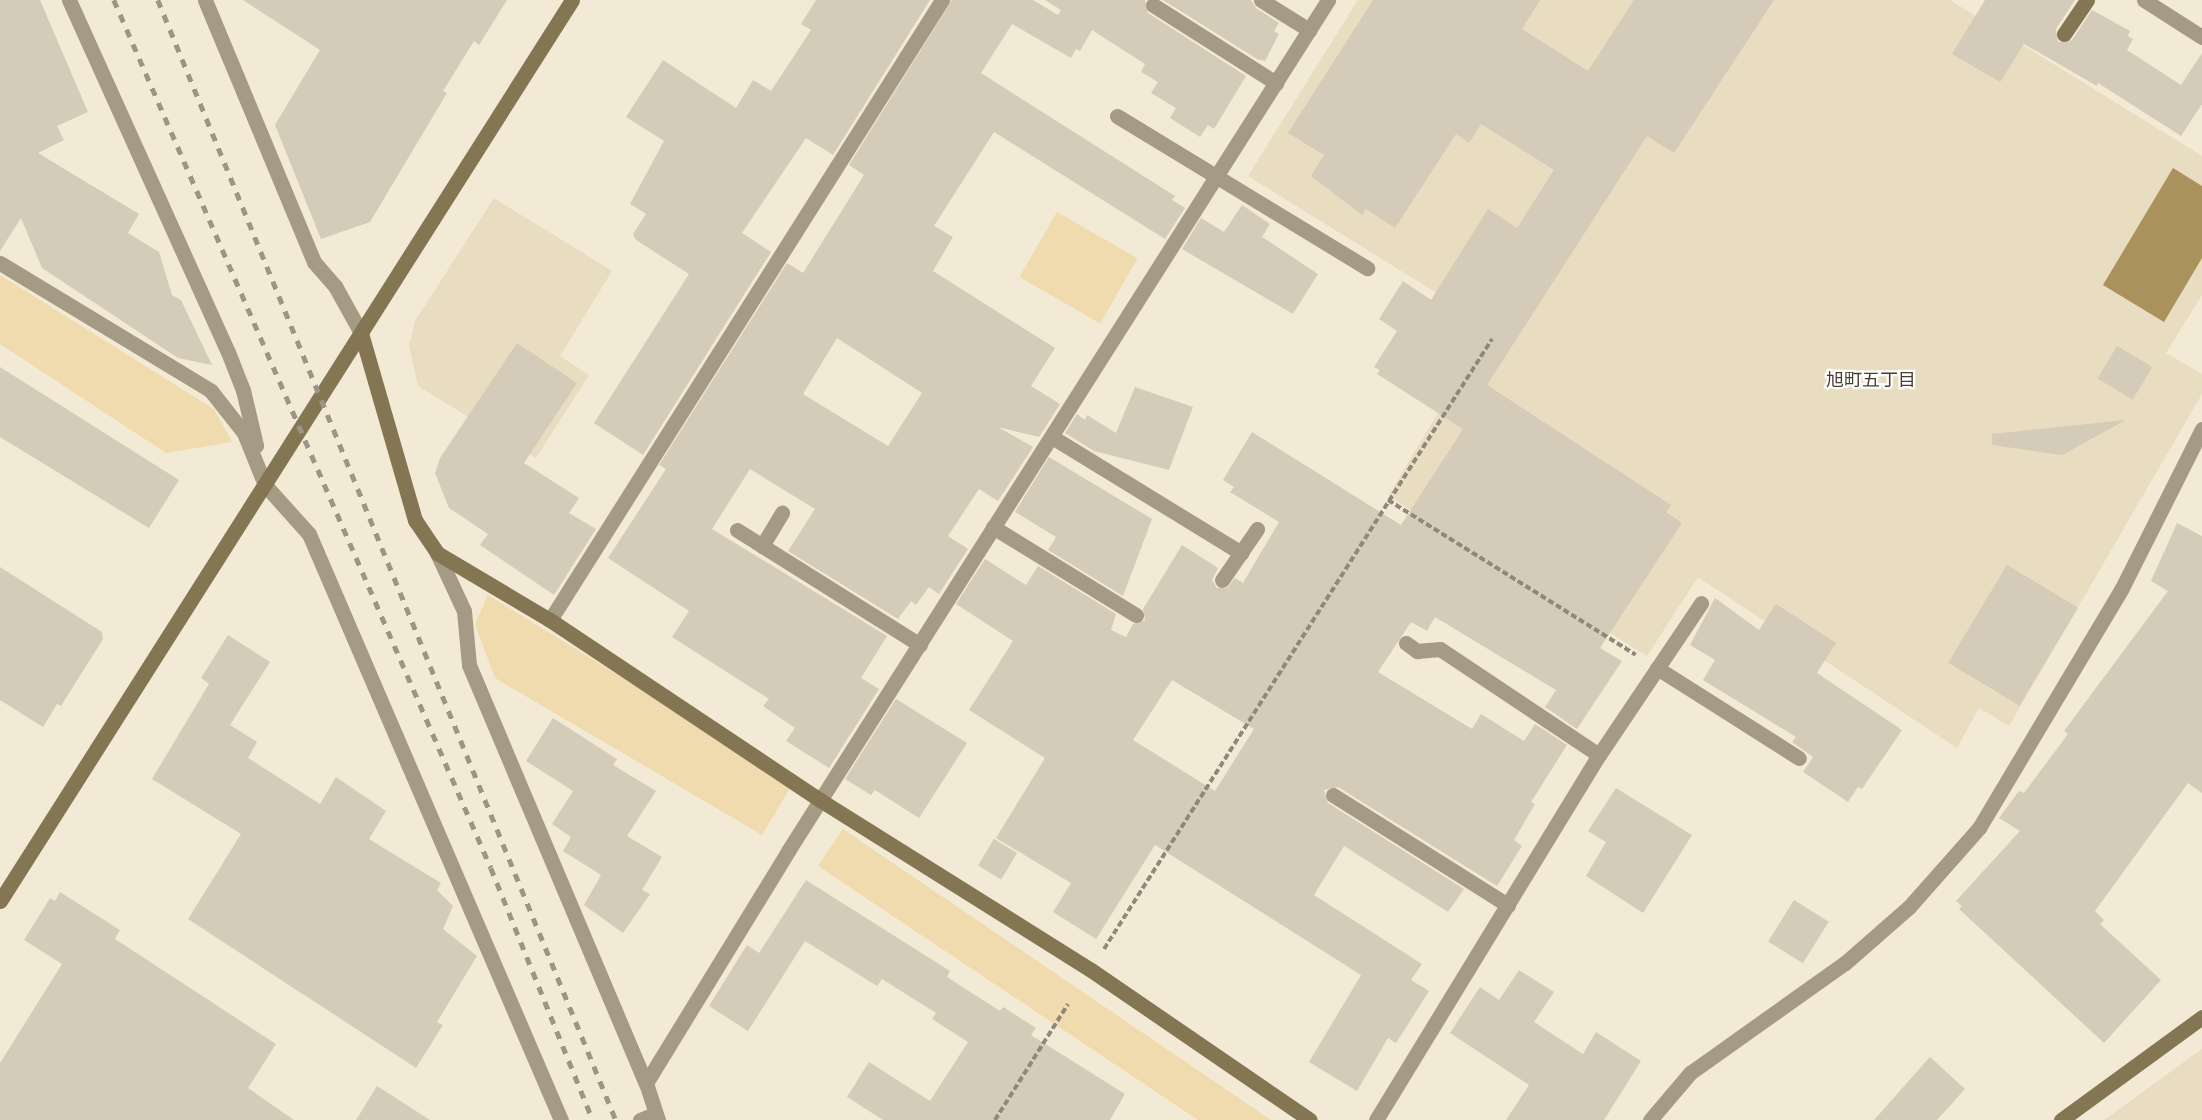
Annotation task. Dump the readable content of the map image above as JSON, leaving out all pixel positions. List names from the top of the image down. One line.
{"districts":["旭町五丁目"]}
